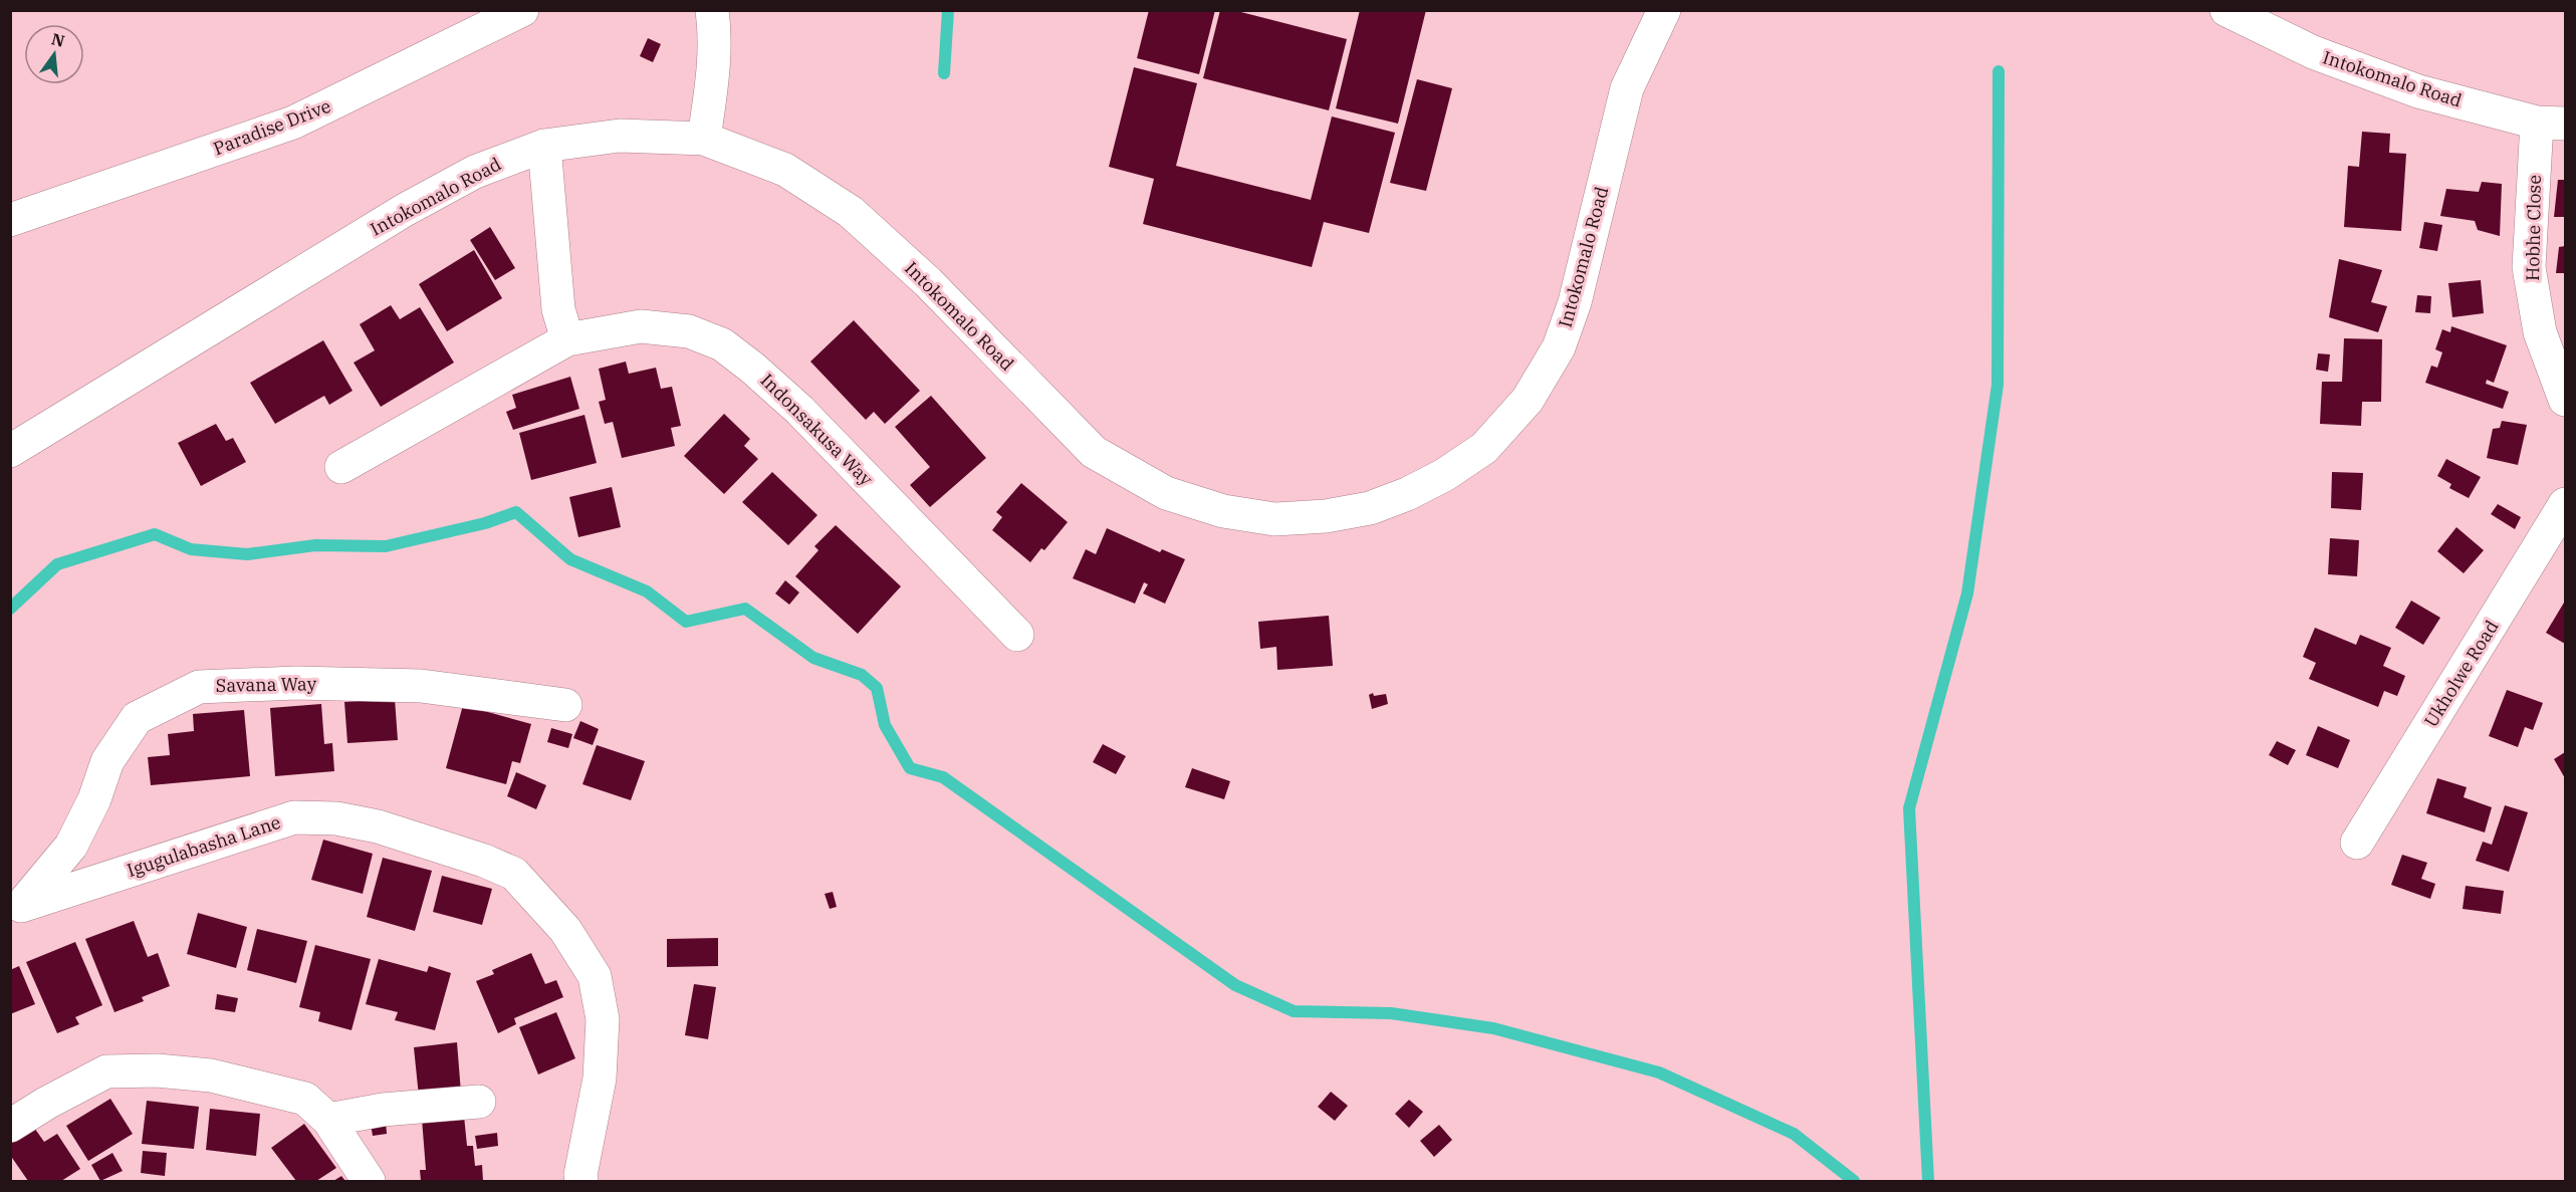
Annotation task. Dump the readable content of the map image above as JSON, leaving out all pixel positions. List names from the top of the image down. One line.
{"streets":{"street":["Intokomalo Road","Paradise Drive","Hobhe Close","Indonsakusa Way","Ukholwe Road","Savana Way","Igugulabasha Lane"]},"crossings":[["Intokomalo Road","Hobhe Close"],["Savana Way","Igugulabasha Lane"]],"north":"top"}
